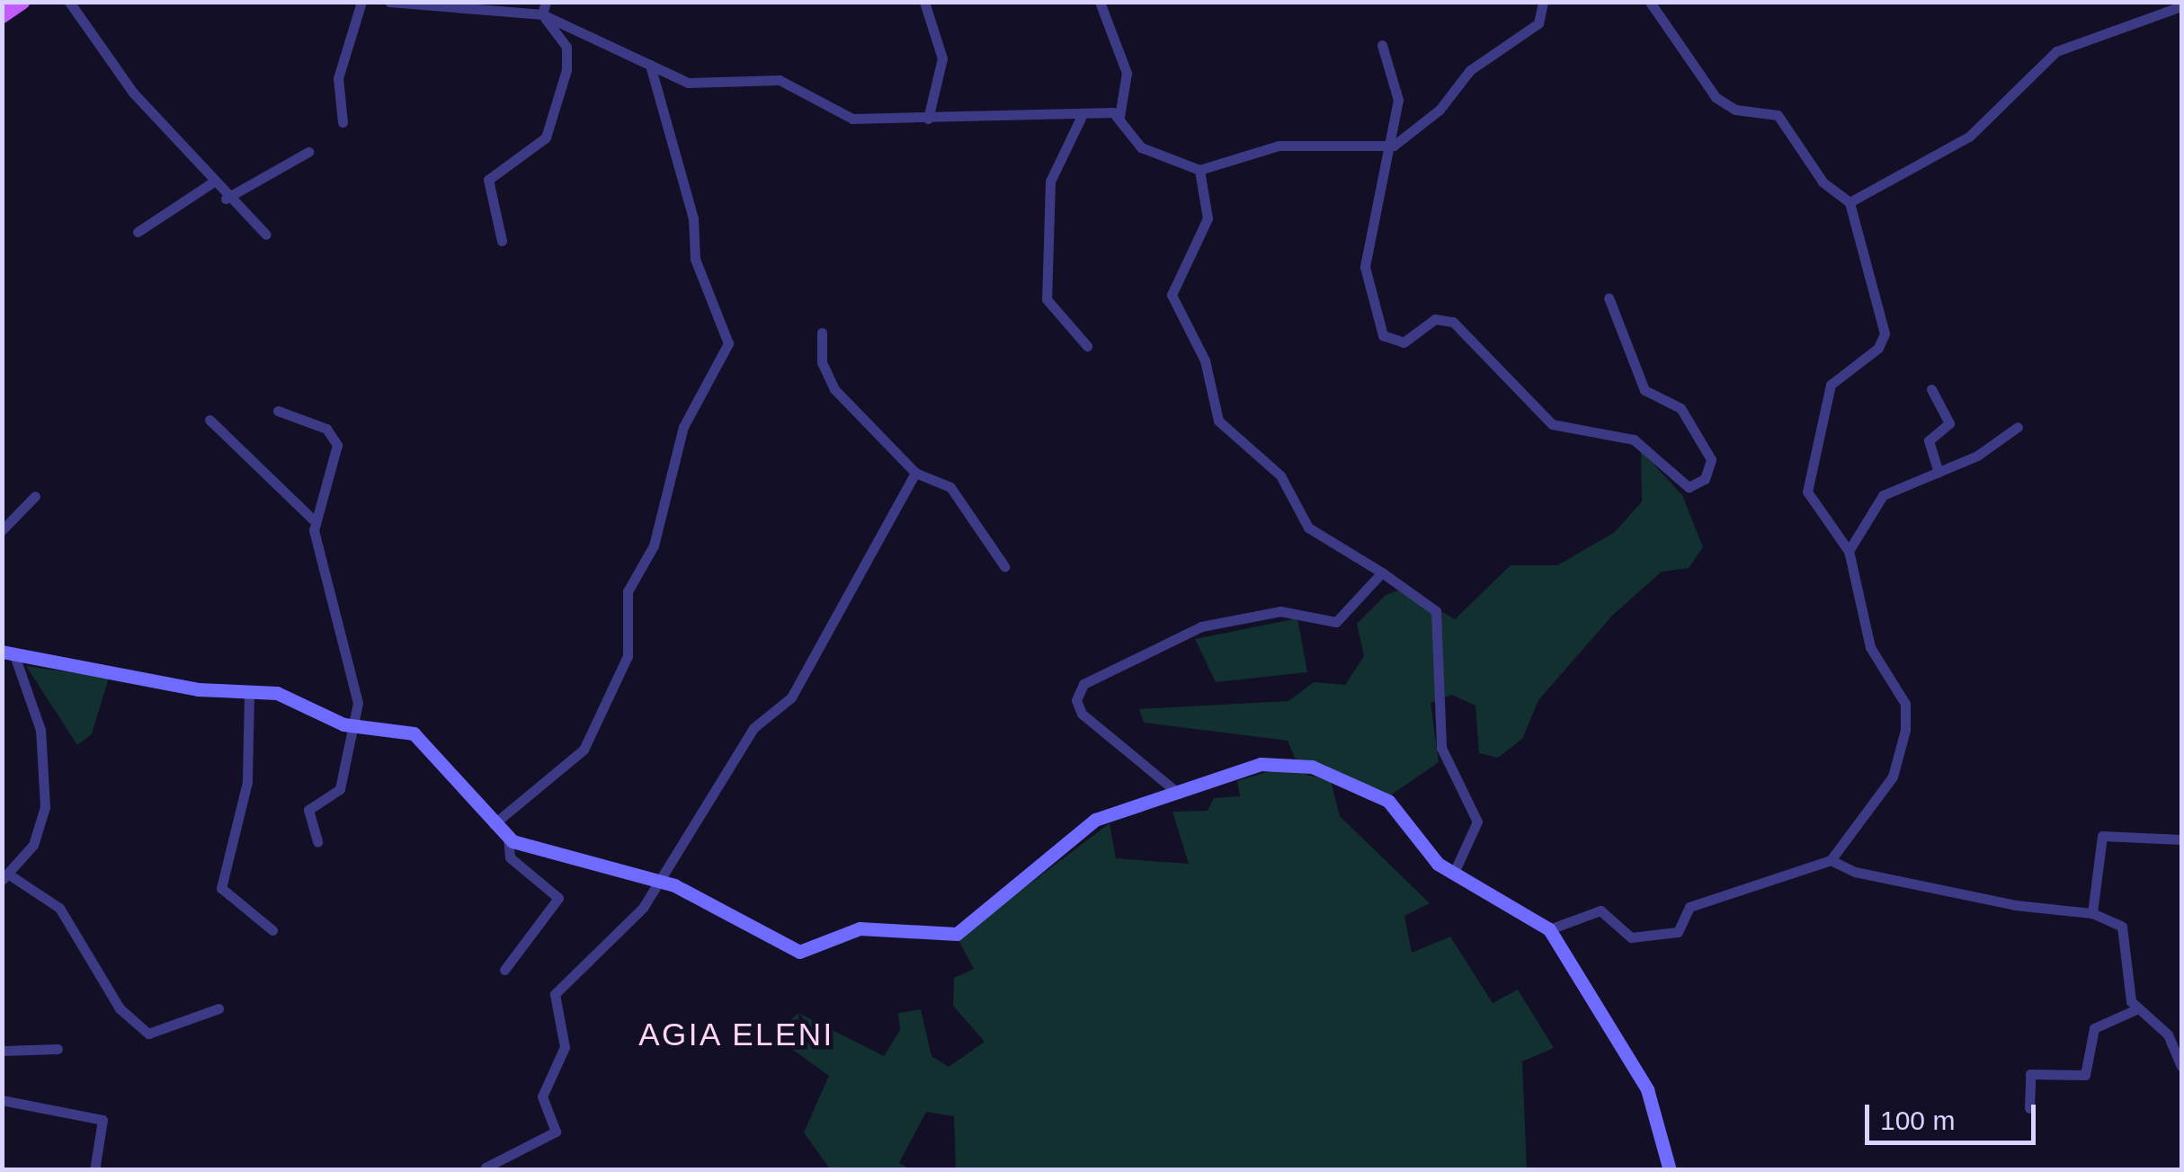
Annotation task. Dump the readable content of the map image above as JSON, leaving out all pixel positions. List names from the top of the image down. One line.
{"districts":["AGIA ELENI"],"scale_bar":"100 m"}
